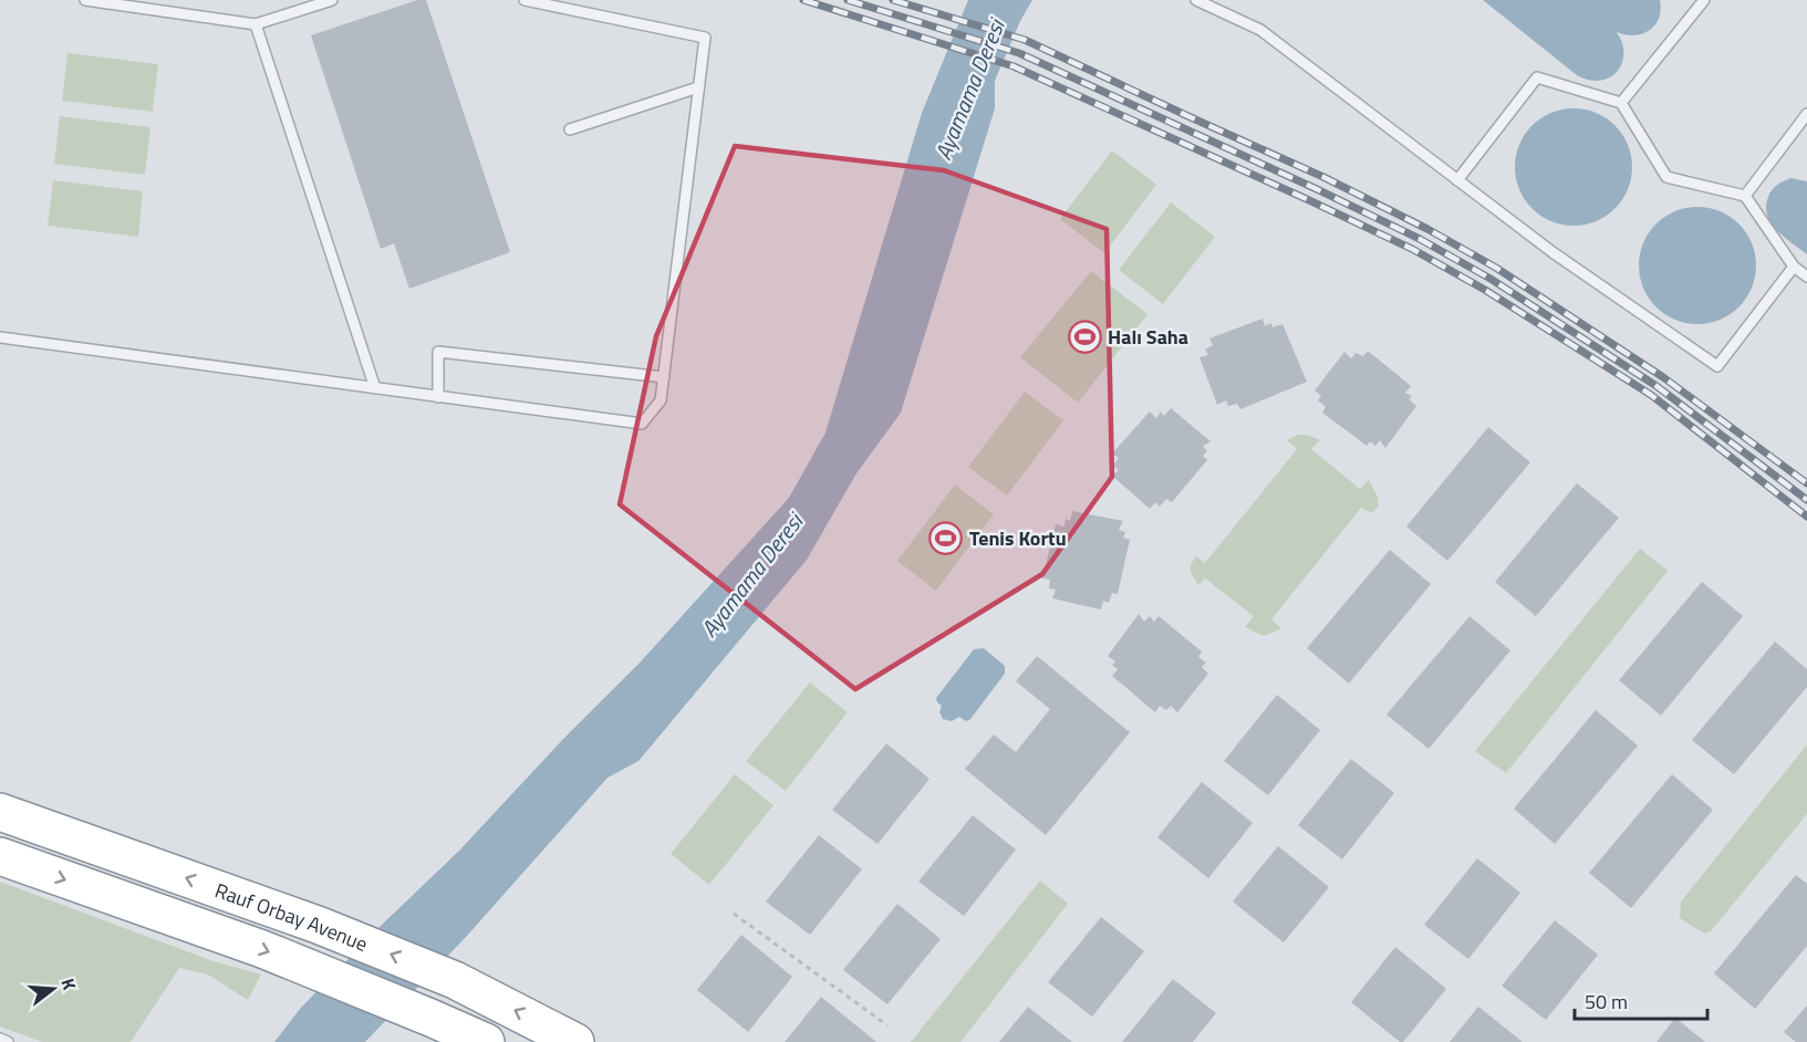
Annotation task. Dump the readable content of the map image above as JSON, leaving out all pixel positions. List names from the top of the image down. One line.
{"streets":{"highway":["Rauf Orbay Avenue"]},"water":["Ayamama Deresi"],"places":{"sports":["Halı Saha","Tenis Kortu"]},"scale_bar":"50 m","north":"right"}
